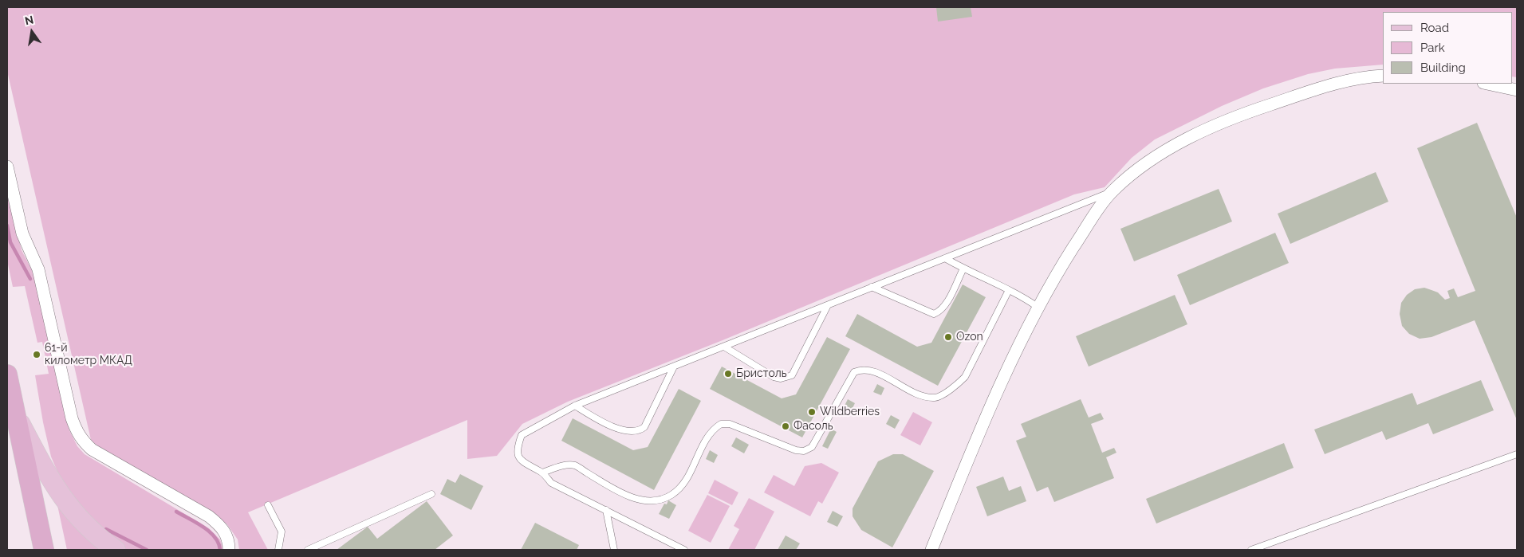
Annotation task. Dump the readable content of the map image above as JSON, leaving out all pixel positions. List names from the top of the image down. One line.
{"places":["Ozon","61-й километр МКАД","Бристоль","Wildberries","Фасоль"],"legend":["Road","Park","Building"],"north":"top"}
